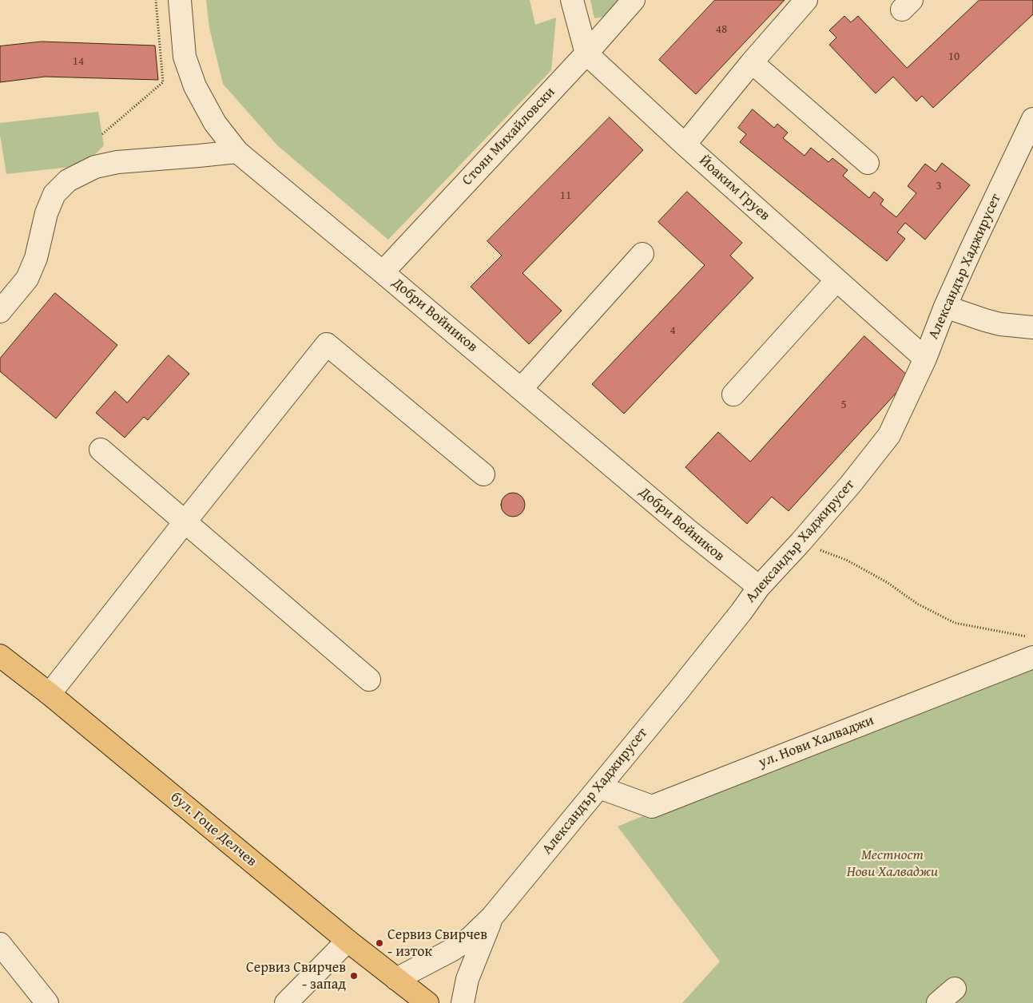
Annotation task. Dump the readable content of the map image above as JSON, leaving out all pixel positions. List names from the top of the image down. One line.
{"streets":{"main road":["бул. Гоце Делчев"],"street":["Стоян Михайловски","Йоаким Груев","Александър Хаджирусет","Добри Войников","ул. Нови Халваджи"]},"crossings":[["Стоян Михайловски","Йоаким Груев"],["Стоян Михайловски","Добри Войников"],["Йоаким Груев","Александър Хаджирусет"],["Александър Хаджирусет","Добри Войников"],["Александър Хаджирусет","ул. Нови Халваджи"]],"parks":["Местност Нови Халваджи"],"places":["Сервиз Свирчев - изток","Сервиз Свирчев - запад"],"house_numbers":["48","10","14","3","11","4","5"]}
